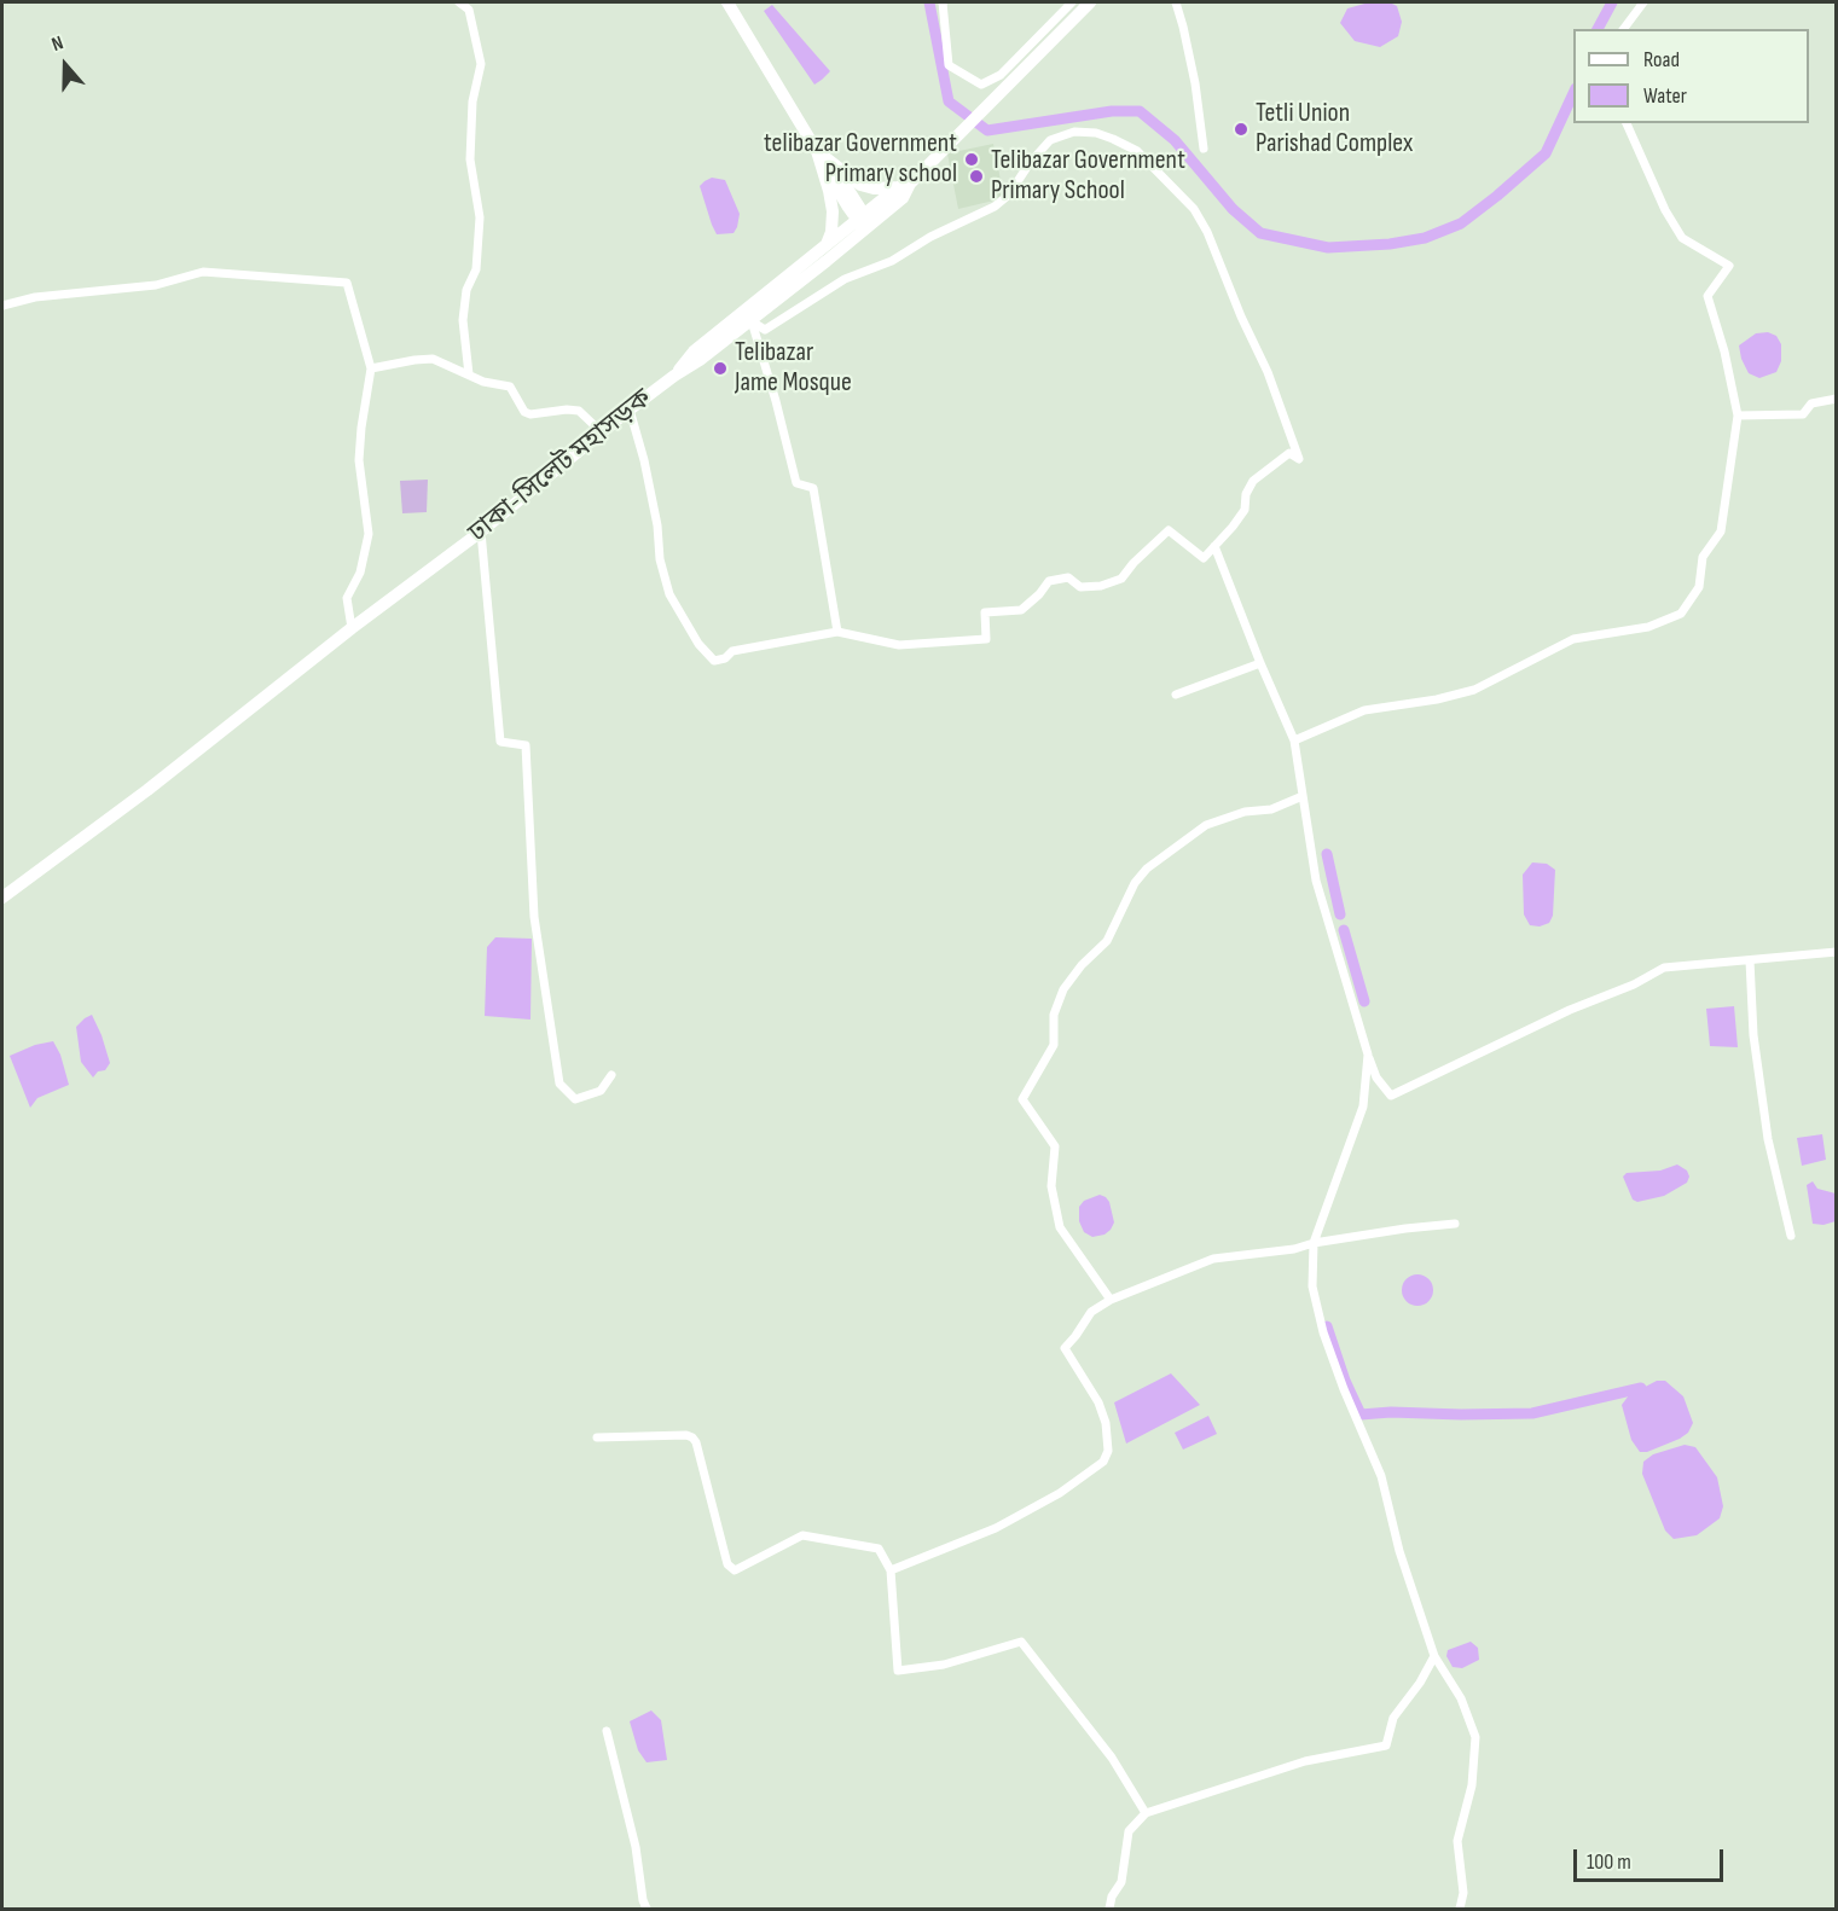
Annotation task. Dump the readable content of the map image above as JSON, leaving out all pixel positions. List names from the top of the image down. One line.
{"streets":{"main road":["ঢাকা-সিলেট মহাসড়ক"]},"places":["Tetli Union Parishad Complex","telibazar Government Primary school","Telibazar Government Primary School","Telibazar Jame Mosque"],"legend":["Road","Water"],"scale_bar":"100 m","north":"top"}
